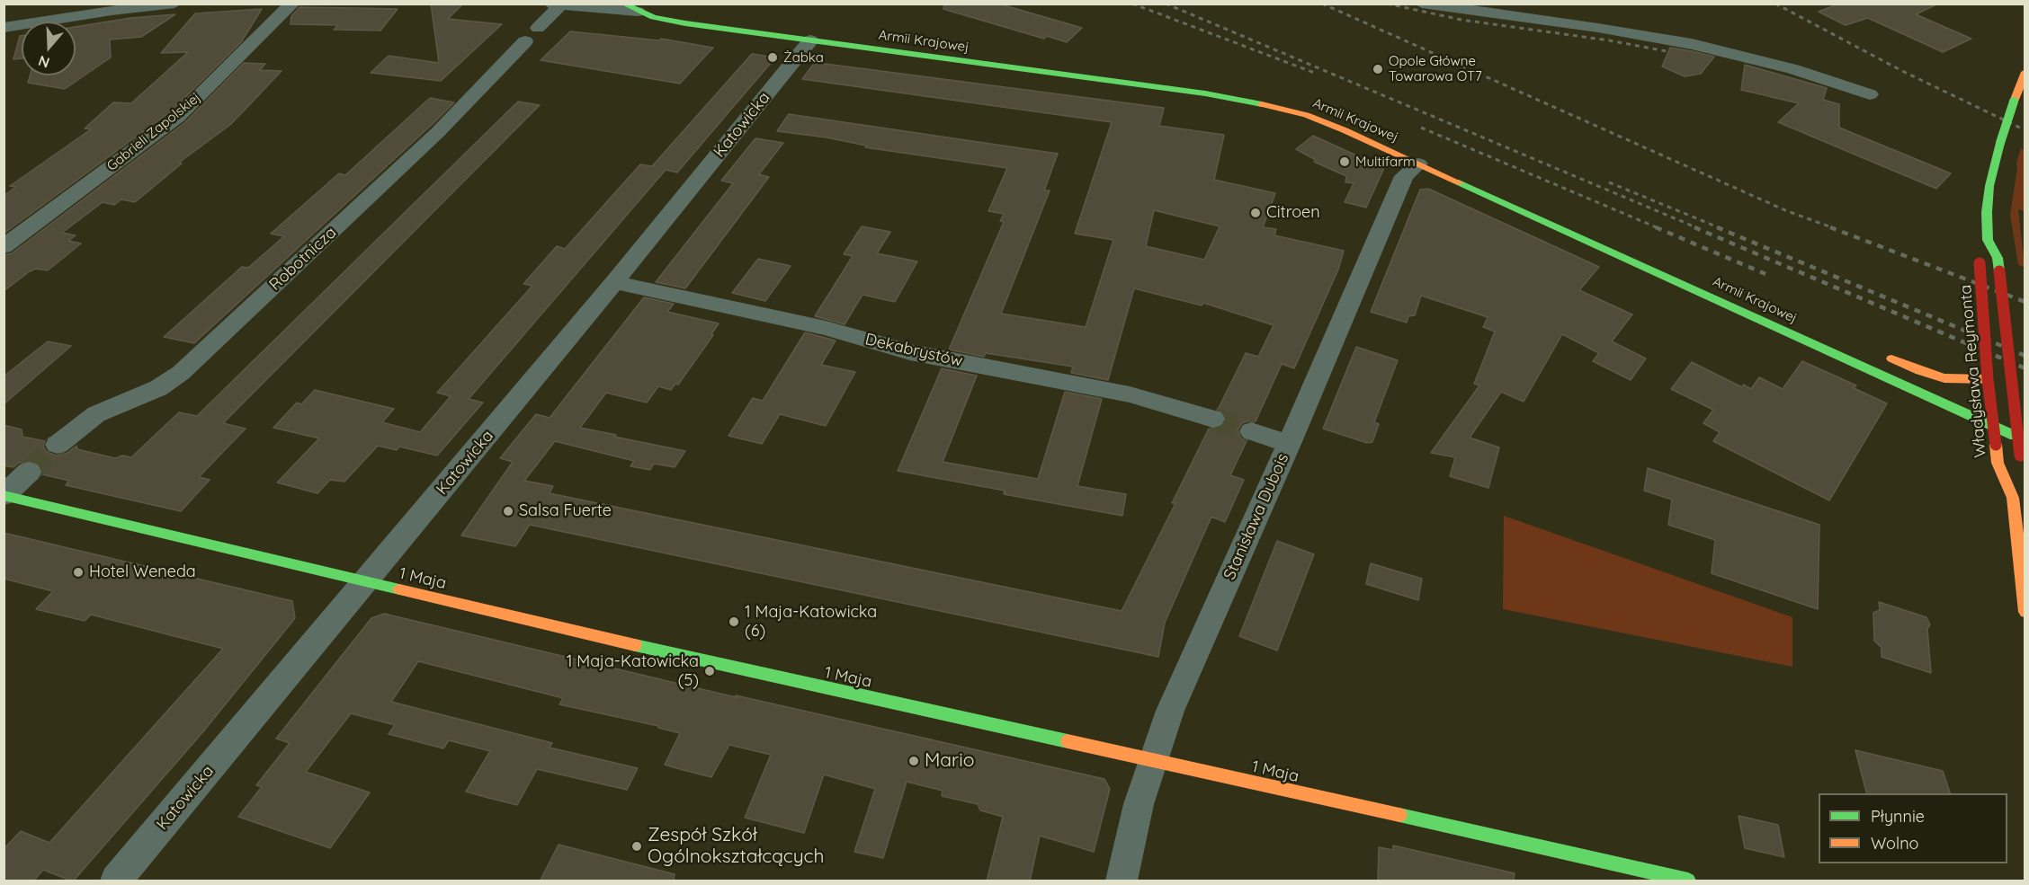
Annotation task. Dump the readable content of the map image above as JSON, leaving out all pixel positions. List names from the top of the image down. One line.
{"streets":{"street":["Armii Krajowej","Katowicka","Gabrieli Zapolskiej","Robotnicza","Dekabrystów","Władysława Reymonta","Stanisława Dubois","1 Maja"]},"crossings":[["Armii Krajowej","Katowicka"],["Armii Krajowej","Stanisława Dubois"],["Katowicka","Dekabrystów"],["Katowicka","1 Maja"],["Stanisława Dubois","1 Maja"]],"places":["Żabka","Opole Główne Towarowa OT7","Multifarm","Citroen","Salsa Fuerte","Hotel Weneda","1 Maja-Katowicka (6)","1 Maja-Katowicka (5)","Mario","Zespół Szkół Ogólnokształcących"],"legend":["Płynnie","Wolno"],"north":"bottom"}
